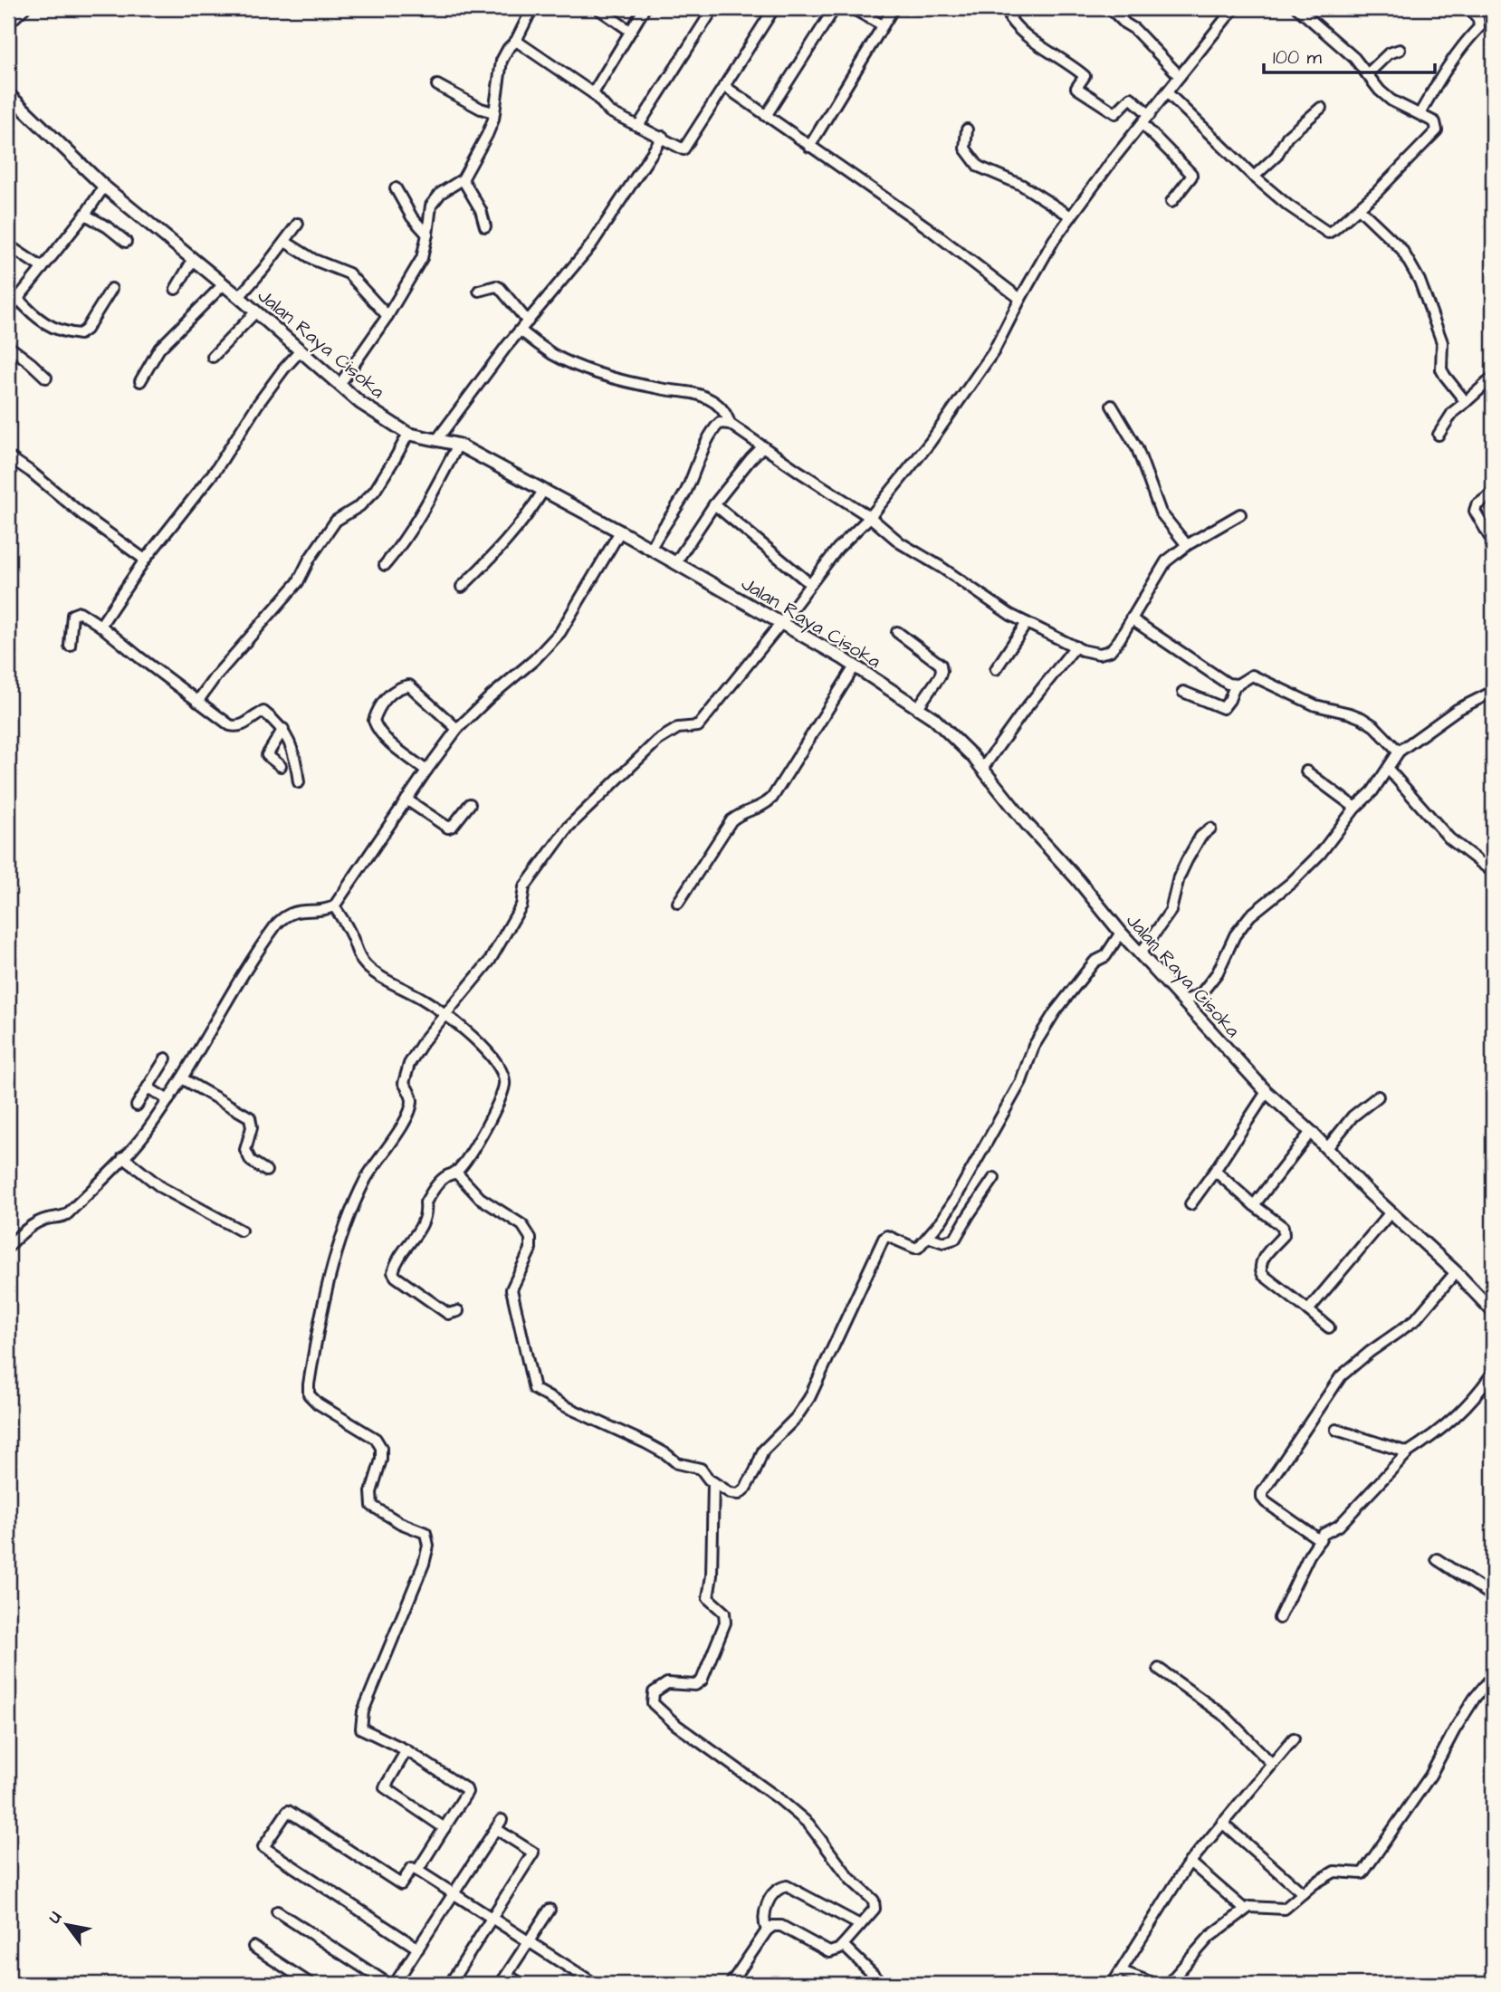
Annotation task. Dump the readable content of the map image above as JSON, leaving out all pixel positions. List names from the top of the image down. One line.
{"streets":{"street":["Jalan Raya Cisoka"]},"scale_bar":"100 m","north":"top left"}
